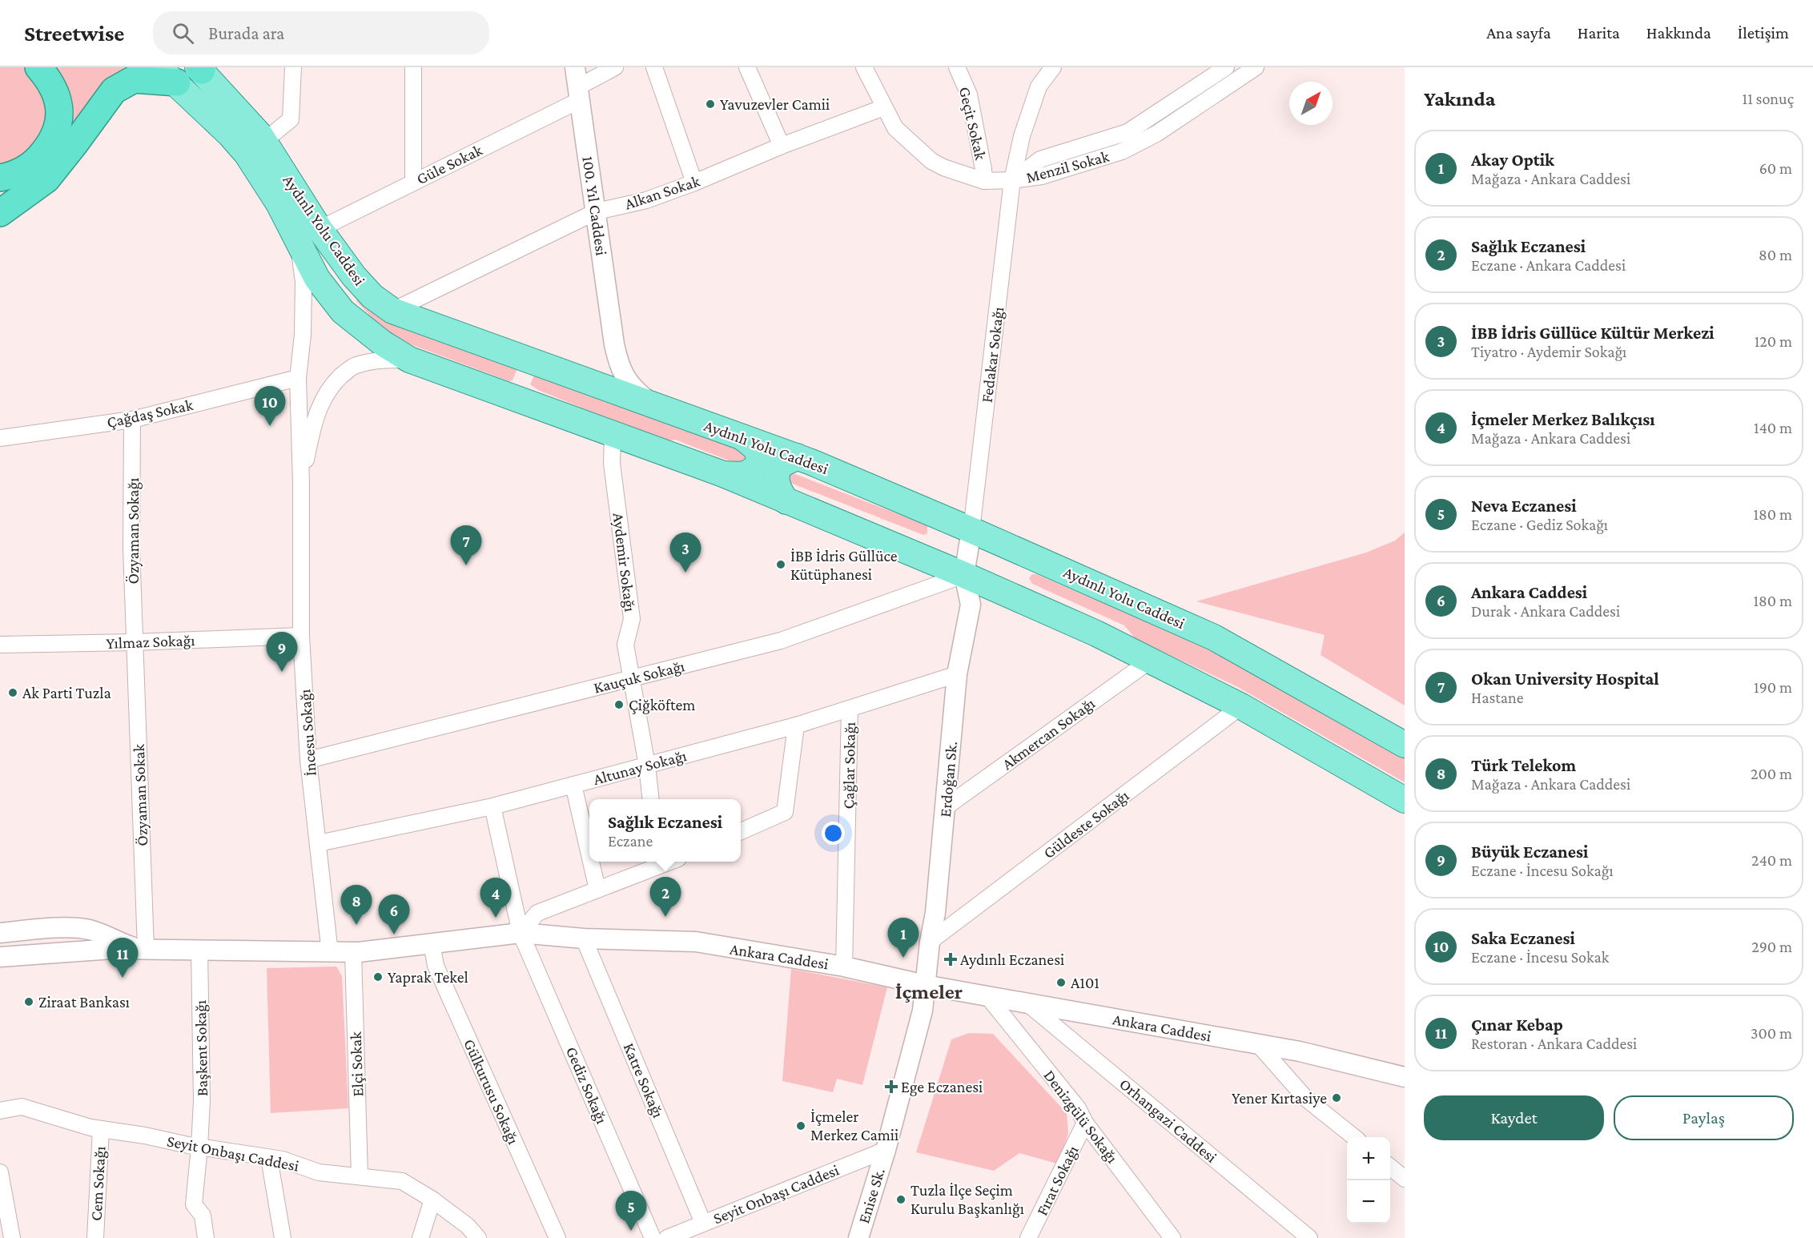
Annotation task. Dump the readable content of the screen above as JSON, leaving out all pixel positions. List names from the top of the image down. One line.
{"streets":{"main road":["Aydınlı Yolu Caddesi"],"street":["Geçit Sokak","Güle Sokak","Menzil Sokak","Alkan Sokak","100. Yıl Caddesi","Fedakar Sokağı","Çağdaş Sokak","Özyaman Sokağı","Aydemir Sokağı","Yılmaz Sokağı","Kauçuk Sokağı","İncesu Sokağı","Akmercan Sokağı","Çağlar Sokağı","Altunay Sokağı","Erdoğan Sk.","Özyaman Sokak","Güldeste Sokağı","Ankara Caddesi","Başkent Sokağı","Elçi Sokak","Katre Sokağı","Gediz Sokağı","Gülkurusu Sokağı","Denizgülü Sokağı","Orhangazi Caddesi","Seyit Onbaşı Caddesi","Fırat Sokağı","Cem Sokağı","Enise Sk."]},"crossings":[["Güle Sokak","100. Yıl Caddesi"],["Güle Sokak","Aydınlı Yolu Caddesi"],["Menzil Sokak","Fedakar Sokağı"],["Alkan Sokak","100. Yıl Caddesi"],["Alkan Sokak","Aydınlı Yolu Caddesi"],["Aydınlı Yolu Caddesi","Fedakar Sokağı"],["Çağdaş Sokak","Özyaman Sokağı"],["Özyaman Sokağı","Yılmaz Sokağı"],["Özyaman Sokağı","Özyaman Sokak"],["Aydemir Sokağı","Kauçuk Sokağı"],["Aydemir Sokağı","Altunay Sokağı"],["Yılmaz Sokağı","İncesu Sokağı"],["Yılmaz Sokağı","Özyaman Sokak"],["Kauçuk Sokağı","İncesu Sokağı"],["Kauçuk Sokağı","Erdoğan Sk."],["İncesu Sokağı","Altunay Sokağı"],["İncesu Sokağı","Ankara Caddesi"],["Akmercan Sokağı","Erdoğan Sk."],["Çağlar Sokağı","Altunay Sokağı"],["Çağlar Sokağı","Ankara Caddesi"],["Altunay Sokağı","Erdoğan Sk."],["Altunay Sokağı","Gediz Sokağı"],["Erdoğan Sk.","Güldeste Sokağı"],["Erdoğan Sk.","Ankara Caddesi"],["Erdoğan Sk.","Enise Sk."],["Özyaman Sokak","Ankara Caddesi"],["Ankara Caddesi","Başkent Sokağı"],["Ankara Caddesi","Elçi Sokak"],["Ankara Caddesi","Katre Sokağı"],["Ankara Caddesi","Gediz Sokağı"],["Ankara Caddesi","Gülkurusu Sokağı"],["Ankara Caddesi","Denizgülü Sokağı"],["Ankara Caddesi","Orhangazi Caddesi"],["Ankara Caddesi","Enise Sk."],["Başkent Sokağı","Seyit Onbaşı Caddesi"],["Elçi Sokak","Seyit Onbaşı Caddesi"],["Katre Sokağı","Seyit Onbaşı Caddesi"],["Denizgülü Sokağı","Fırat Sokağı"],["Seyit Onbaşı Caddesi","Cem Sokağı"],["Seyit Onbaşı Caddesi","Enise Sk."]],"districts":["İçmeler"],"places":{"other":["Yavuzevler Camii","İBB İdris Güllüce Kütüphanesi","Ak Parti Tuzla","Çiğköftem","Yaprak Tekel","A101","Ziraat Bankası","Yener Kırtasiye","İçmeler Merkez Camii","Tuzla İlçe Seçim Kurulu Başkanlığı"],"health":["Aydınlı Eczanesi","Ege Eczanesi"]},"north":"top right","page":{"header":"Streetwise","search":"Burada ara","nav":["Ana sayfa","Harita","Hakkında","İletişim"],"heading":["Yakında","11 sonuç"],"list":[{"mark":"1","name":"Akay Optik","note":"Mağaza · Ankara Caddesi","value":"60 m"},{"mark":"2","name":"Sağlık Eczanesi","note":"Eczane · Ankara Caddesi","value":"80 m"},{"mark":"3","name":"İBB İdris Güllüce Kültür Merkezi","note":"Tiyatro · Aydemir Sokağı","value":"120 m"},{"mark":"4","name":"İçmeler Merkez Balıkçısı","note":"Mağaza · Ankara Caddesi","value":"140 m"},{"mark":"5","name":"Neva Eczanesi","note":"Eczane · Gediz Sokağı","value":"180 m"},{"mark":"6","name":"Ankara Caddesi","note":"Durak · Ankara Caddesi","value":"180 m"},{"mark":"7","name":"Okan University Hospital","note":"Hastane","value":"190 m"},{"mark":"8","name":"Türk Telekom","note":"Mağaza · Ankara Caddesi","value":"200 m"},{"mark":"9","name":"Büyük Eczanesi","note":"Eczane · İncesu Sokağı","value":"240 m"},{"mark":"10","name":"Saka Eczanesi","note":"Eczane · İncesu Sokak","value":"290 m"},{"mark":"11","name":"Çınar Kebap","note":"Restoran · Ankara Caddesi","value":"300 m"}],"pins":["10","7","3","9","2","4","8","6","1","11","5"],"popup":["Sağlık Eczanesi","Eczane"],"buttons":["Kaydet","Paylaş"],"map_buttons":["+","−"]}}
